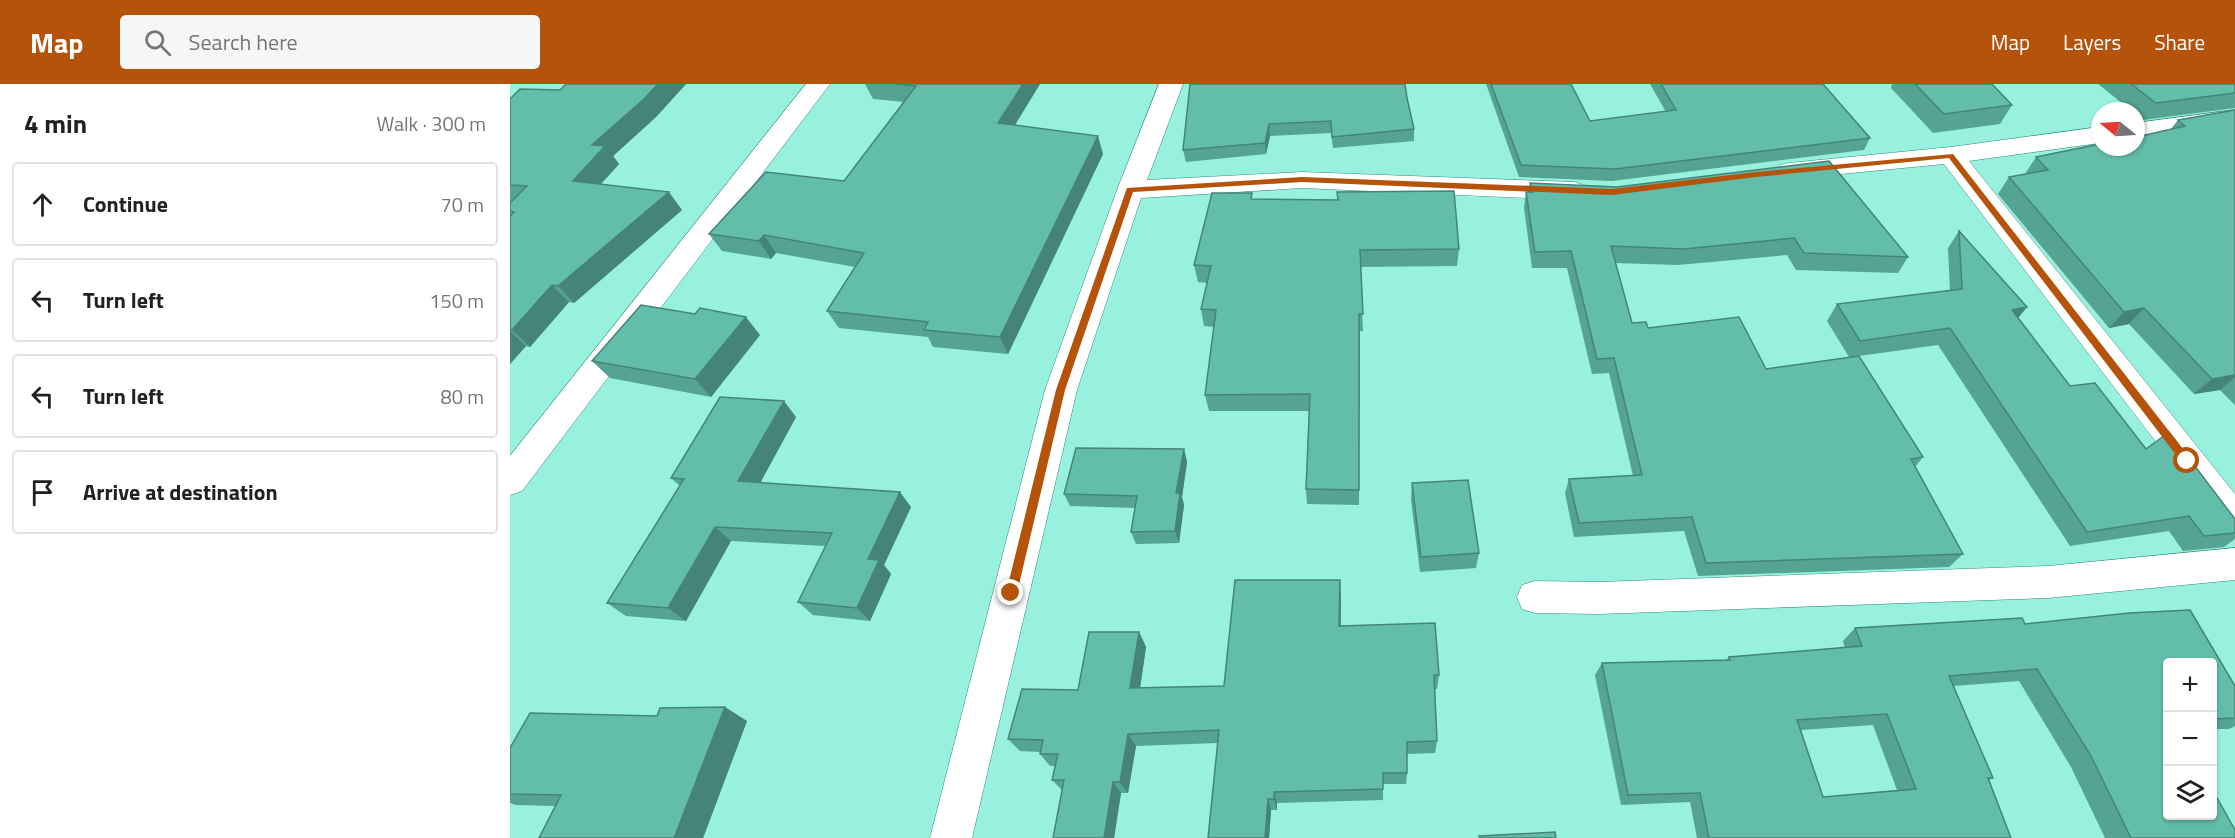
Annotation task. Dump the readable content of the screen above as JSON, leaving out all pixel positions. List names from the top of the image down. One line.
{"north":"left","page":{"header":"Map","search":"Search here","nav":["Map","Layers","Share"],"heading":["4 min","Walk · 300 m"],"list":[["Continue","70 m"],["Turn left","150 m"],["Turn left","80 m"],"Arrive at destination"],"map_buttons":["+","−"]}}
